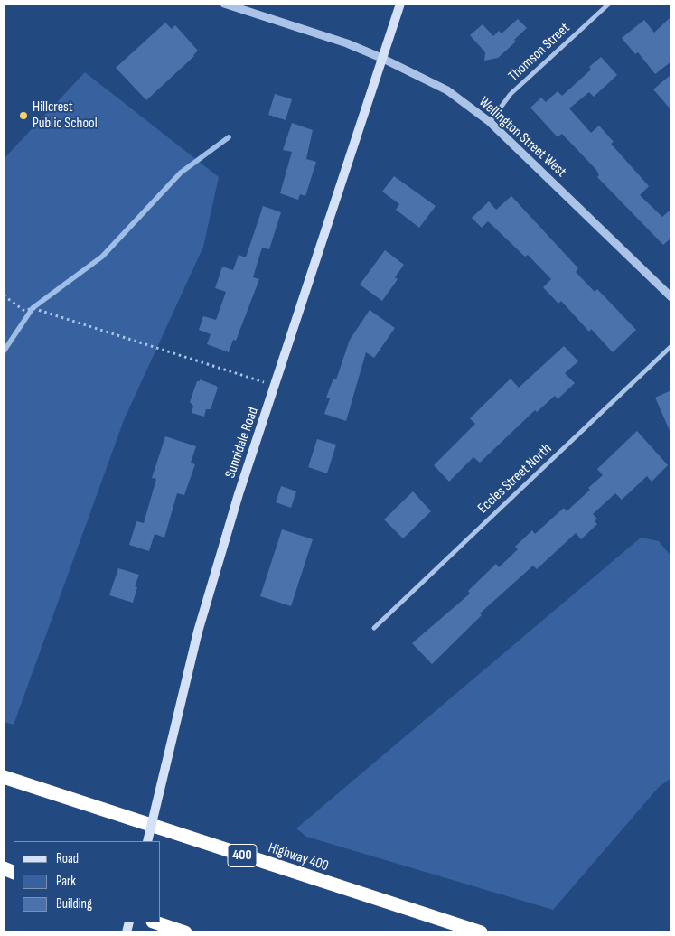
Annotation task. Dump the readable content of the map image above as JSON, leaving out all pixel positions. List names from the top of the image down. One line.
{"streets":{"highway":["400","Highway 400"],"main road":["Sunnidale Road"],"street":["Thomson Street","Wellington Street West","Eccles Street North"]},"crossings":[["Thomson Street","Wellington Street West"],["Wellington Street West","Sunnidale Road"]],"places":["Hillcrest Public School"],"legend":["Road","Park","Building"]}
